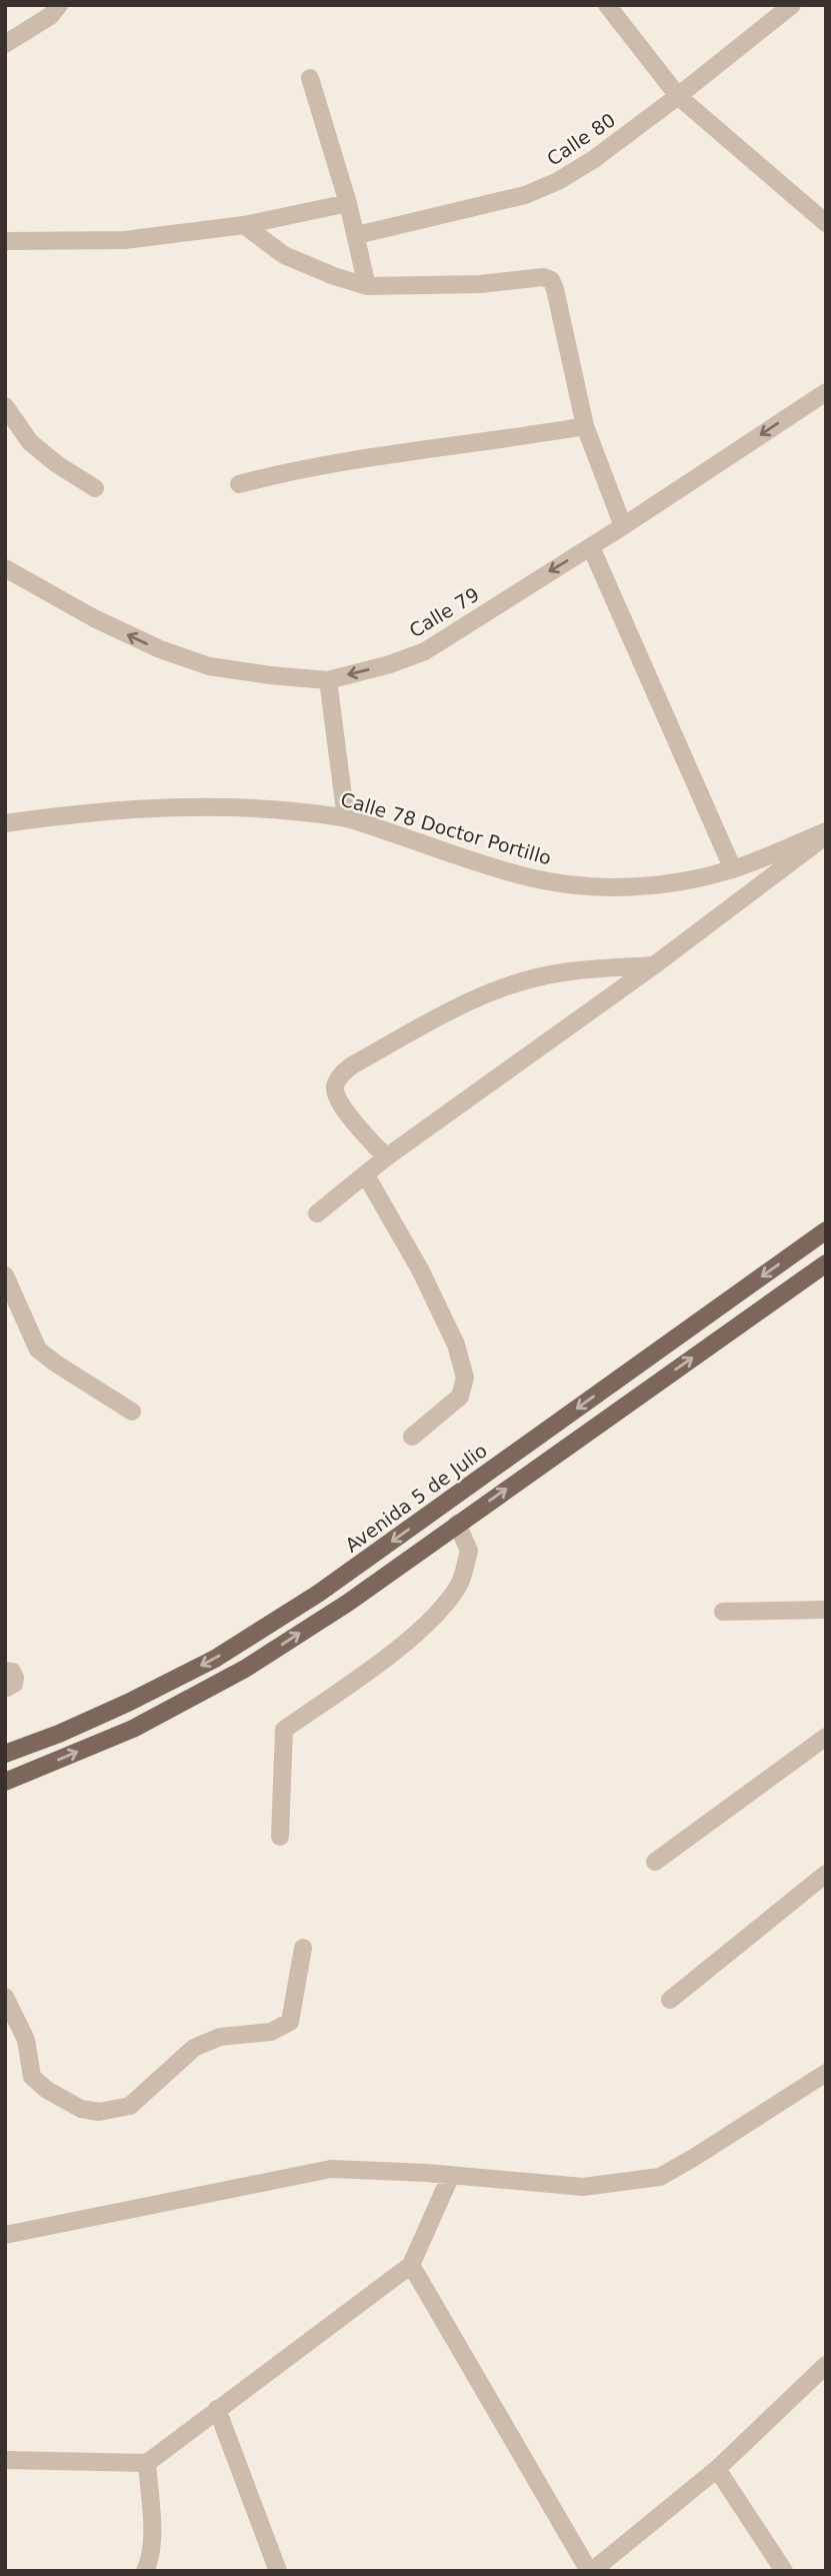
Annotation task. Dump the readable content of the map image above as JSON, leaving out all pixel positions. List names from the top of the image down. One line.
{"streets":{"main road":["Avenida 5 de Julio"],"street":["Calle 80","Calle 79","Calle 78 Doctor Portillo"]},"one_way":["Calle 79"]}
